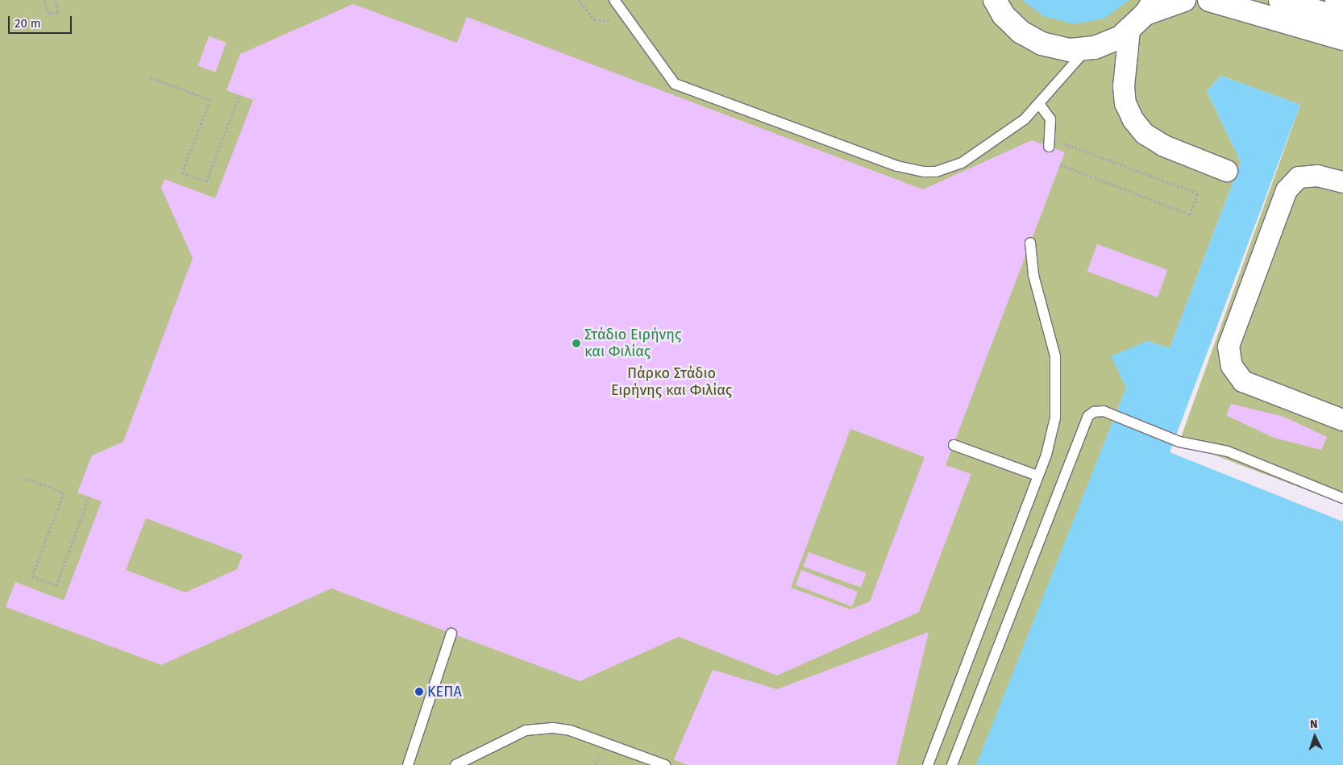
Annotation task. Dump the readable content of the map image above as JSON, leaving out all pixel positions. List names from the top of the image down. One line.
{"parks":["Πάρκο Στάδιο Ειρήνης και Φιλίας"],"places":["Στάδιο Ειρήνης και Φιλίας","ΚΕΠΑ"],"scale_bar":"20 m","north":"top"}
